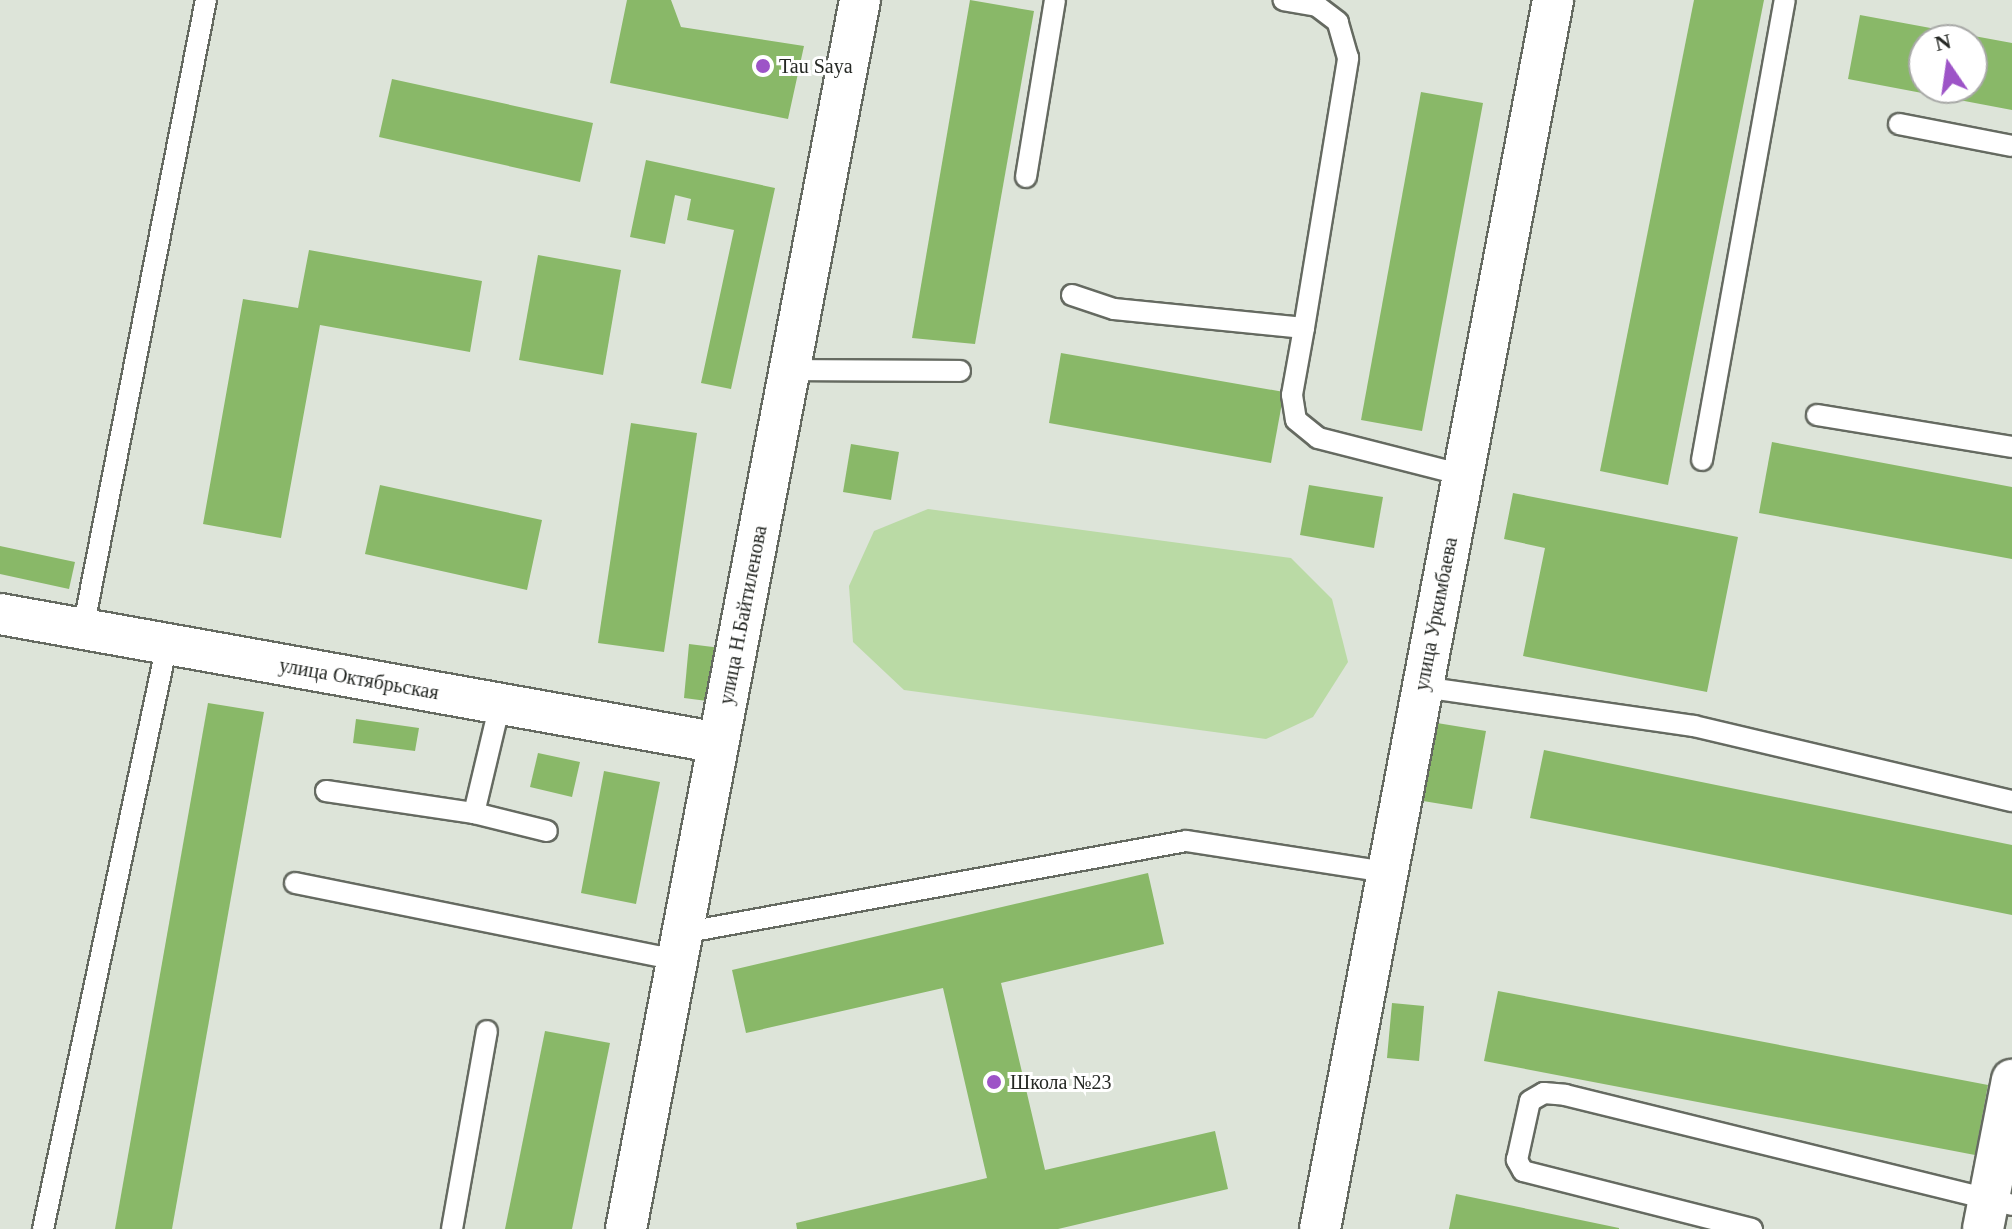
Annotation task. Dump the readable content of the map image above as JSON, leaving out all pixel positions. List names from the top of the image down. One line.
{"streets":{"street":["улица Уркимбаева","улица Н.Байтиленова","улица Октябрьская"]},"crossings":[["улица Н.Байтиленова","улица Октябрьская"]],"places":["Tau Saya","Школа №23"],"north":"top"}
